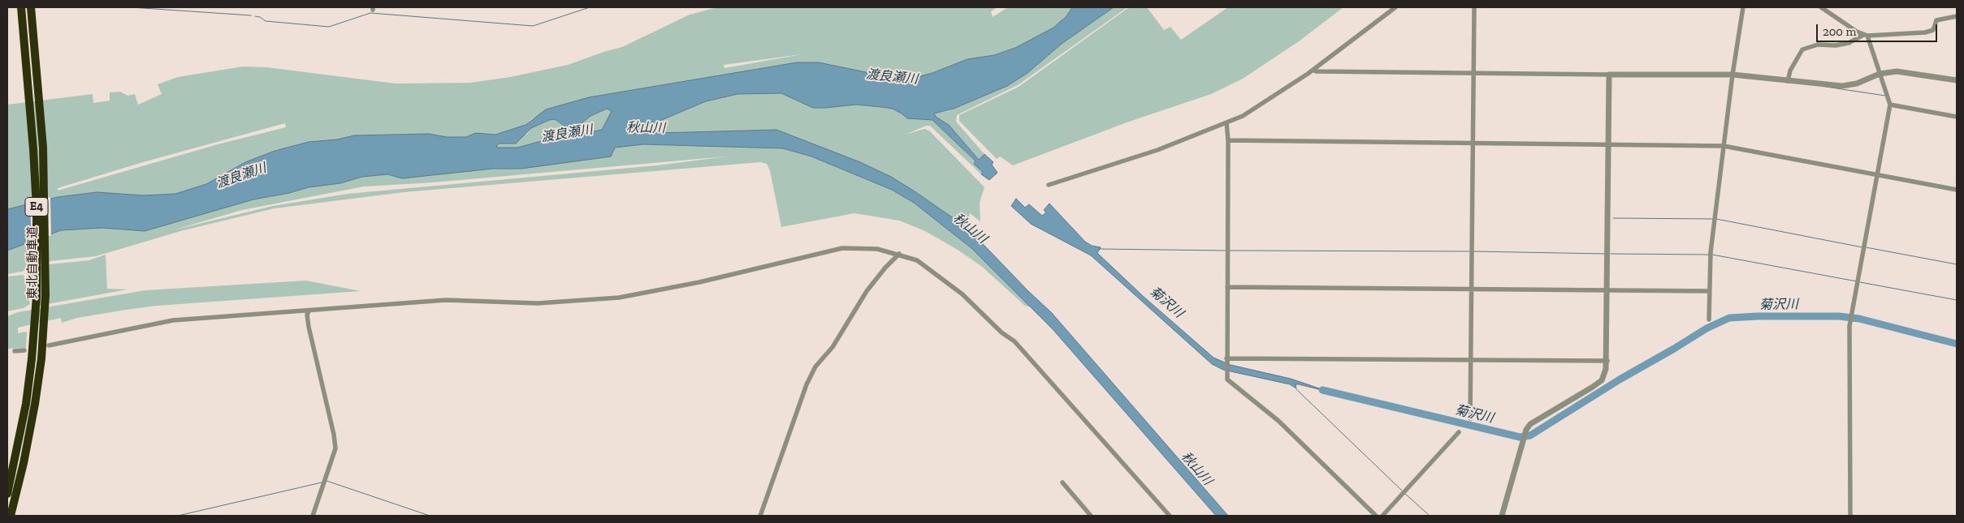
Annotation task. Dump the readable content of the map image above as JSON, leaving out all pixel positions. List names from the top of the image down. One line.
{"streets":{"highway":["E4","東北自動車道"]},"water":["渡良瀬川","秋山川","菊沢川"],"scale_bar":"200 m"}
